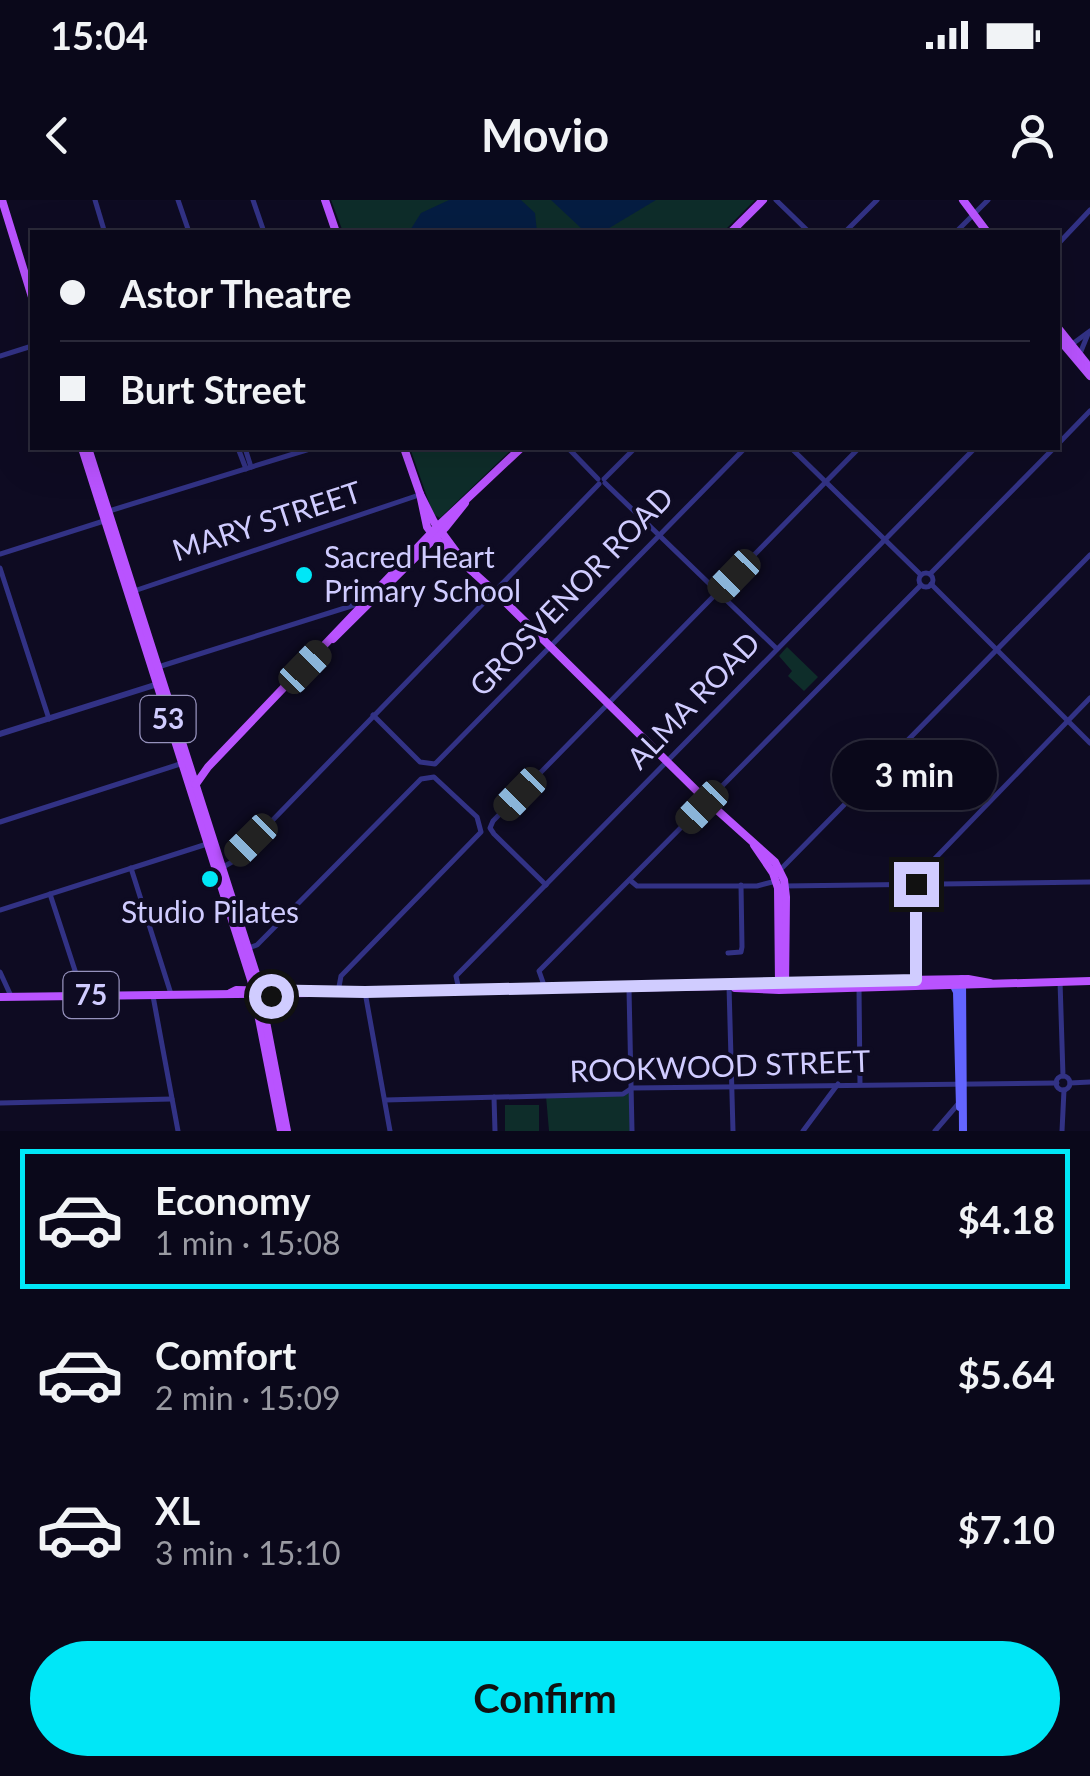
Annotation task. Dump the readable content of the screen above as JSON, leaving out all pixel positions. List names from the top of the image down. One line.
{"streets":{"main road":["53","75"],"street":["MARY STREET","GROSVENOR ROAD","ALMA ROAD","ROOKWOOD STREET"]},"crossings":[["MARY STREET","53"],["ALMA ROAD","75"],["53","75"]],"places":["Sacred Heart Primary School","Studio Pilates"],"page":{"status":"15:04","header":"Movio","banner":["Astor Theatre","Burt Street"],"bubble":"3 min","list":[{"name":"Economy","note":"1 min · 15:08","value":"$4.18"},{"name":"Comfort","note":"2 min · 15:09","value":"$5.64"},{"name":"XL","note":"3 min · 15:10","value":"$7.10"}],"buttons":"Confirm"}}
